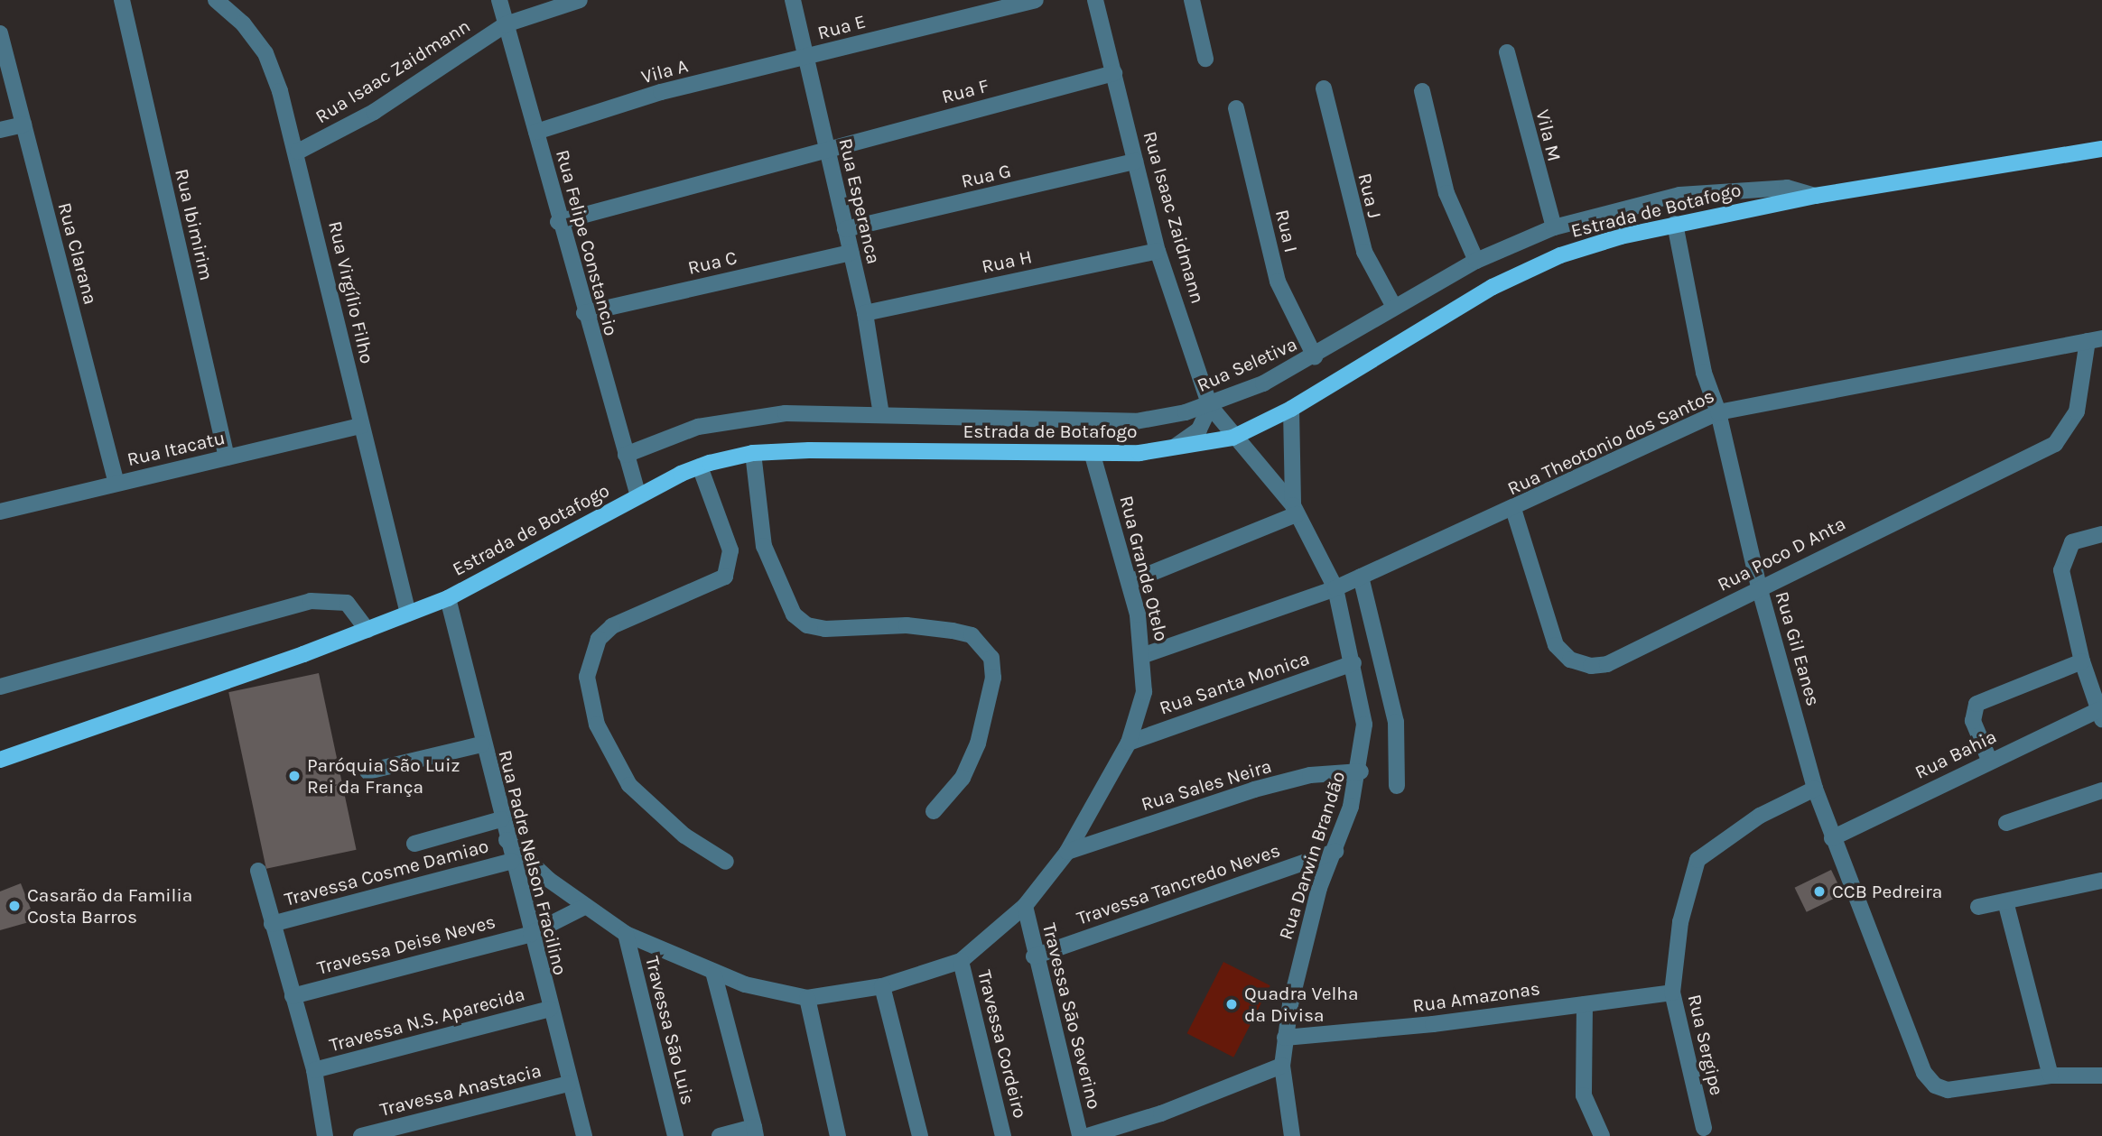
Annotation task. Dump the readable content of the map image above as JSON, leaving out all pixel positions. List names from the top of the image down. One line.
{"streets":{"main road":["Estrada de Botafogo"],"street":["Rua E","Rua Isaac Zaidmann","Vila A","Rua F","Vila M","Rua G","Rua J","Rua Esperanca","Rua Ibimirim","Rua I","Rua Felipe Constancio","Rua Clarana","Rua H","Rua C","Rua Virgílio Filho","Rua Seletiva","Rua Theotonio dos Santos","Rua Itacatu","Rua Poco D Anta","Rua Grande Otelo","Rua Gil Eanes","Rua Santa Monica","Rua Bahia","Rua Sales Neira","Rua Darwin Brandão","Rua Padre Nelson Fracilino","Travessa Cosme Damiao","Travessa Tancredo Neves","Travessa Deise Neves","Rua Amazonas","Travessa Sāo Severino","Travessa N.S. Aparecida","Travessa Sāo Luis","Travessa Cordeiro","Rua Sergipe","Travessa Anastacia"]},"crossings":[["Rua E","Vila A"],["Rua E","Rua Esperanca"],["Rua Isaac Zaidmann","Rua F"],["Rua Isaac Zaidmann","Rua G"],["Rua Isaac Zaidmann","Estrada de Botafogo"],["Rua Isaac Zaidmann","Rua Felipe Constancio"],["Rua Isaac Zaidmann","Rua H"],["Rua Isaac Zaidmann","Rua Virgílio Filho"],["Rua Isaac Zaidmann","Rua Seletiva"],["Rua Isaac Zaidmann","Rua Darwin Brandão"],["Vila A","Rua Esperanca"],["Vila A","Rua Felipe Constancio"],["Rua F","Rua Esperanca"],["Rua F","Rua Felipe Constancio"],["Vila M","Rua Seletiva"],["Rua G","Rua Esperanca"],["Rua J","Rua Seletiva"],["Rua Esperanca","Rua H"],["Rua Esperanca","Rua C"],["Rua Esperanca","Rua Seletiva"],["Estrada de Botafogo","Rua Felipe Constancio"],["Estrada de Botafogo","Rua Virgílio Filho"],["Estrada de Botafogo","Rua Seletiva"],["Estrada de Botafogo","Rua Grande Otelo"],["Estrada de Botafogo","Rua Gil Eanes"],["Estrada de Botafogo","Rua Darwin Brandão"],["Estrada de Botafogo","Rua Padre Nelson Fracilino"],["Rua Ibimirim","Rua Itacatu"],["Rua I","Rua Seletiva"],["Rua Felipe Constancio","Rua C"],["Rua Felipe Constancio","Rua Seletiva"],["Rua Clarana","Rua Itacatu"],["Rua Virgílio Filho","Rua Itacatu"],["Rua Theotonio dos Santos","Rua Poco D Anta"],["Rua Theotonio dos Santos","Rua Grande Otelo"],["Rua Theotonio dos Santos","Rua Gil Eanes"],["Rua Theotonio dos Santos","Rua Darwin Brandão"],["Rua Poco D Anta","Rua Gil Eanes"],["Rua Grande Otelo","Rua Santa Monica"],["Rua Grande Otelo","Rua Sales Neira"],["Rua Grande Otelo","Rua Padre Nelson Fracilino"],["Rua Grande Otelo","Travessa Deise Neves"],["Rua Grande Otelo","Travessa Sāo Severino"],["Rua Grande Otelo","Travessa Sāo Luis"],["Rua Grande Otelo","Travessa Cordeiro"],["Rua Gil Eanes","Rua Bahia"],["Rua Gil Eanes","Rua Sergipe"],["Rua Santa Monica","Rua Darwin Brandão"],["Rua Sales Neira","Rua Darwin Brandão"],["Rua Darwin Brandão","Travessa Tancredo Neves"],["Rua Darwin Brandão","Rua Amazonas"],["Rua Padre Nelson Fracilino","Travessa Cosme Damiao"],["Rua Padre Nelson Fracilino","Travessa Deise Neves"],["Rua Padre Nelson Fracilino","Travessa N.S. Aparecida"],["Rua Padre Nelson Fracilino","Travessa Anastacia"],["Travessa Tancredo Neves","Travessa Sāo Severino"],["Rua Amazonas","Rua Sergipe"]],"places":["Paróquia São Luiz Rei da França","CCB Pedreira","Casarão da Familia Costa Barros","Quadra Velha da Divisa"]}
